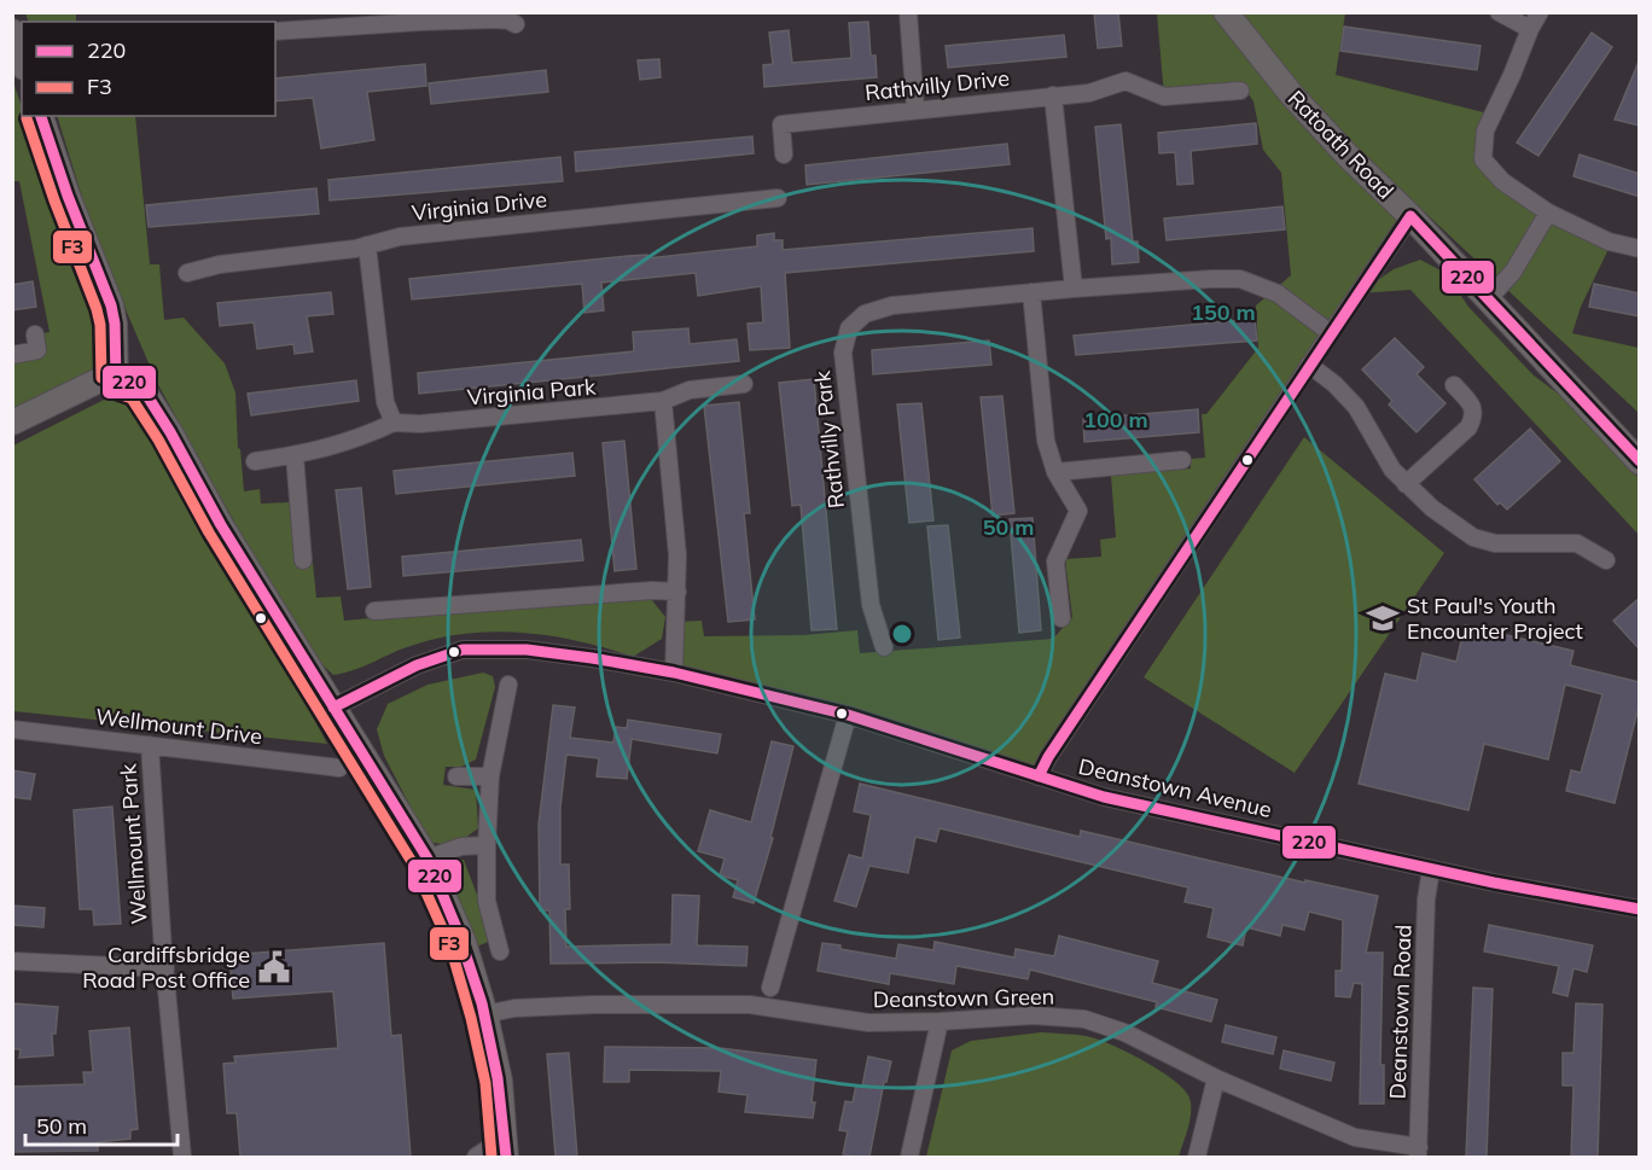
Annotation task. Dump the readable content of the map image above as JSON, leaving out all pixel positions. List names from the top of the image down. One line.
{"streets":{"main road":["Ratoath Road"],"street":["Rathvilly Drive","Virginia Drive","Virginia Park","Rathvilly Park","Wellmount Drive","Deanstown Avenue","Wellmount Park","Deanstown Green","Deanstown Road"]},"crossings":[["Wellmount Drive","Wellmount Park"],["Deanstown Avenue","Deanstown Road"],["Deanstown Green","Deanstown Road"]],"places":{"school or university":["St Paul's Youth Encounter Project"],"public building":["Cardiffsbridge Road Post Office"]},"lines":["transit line 220","transit line F3"],"legend":["220","F3"],"scale_bar":"50 m","rings":["150 m","100 m","50 m"]}
